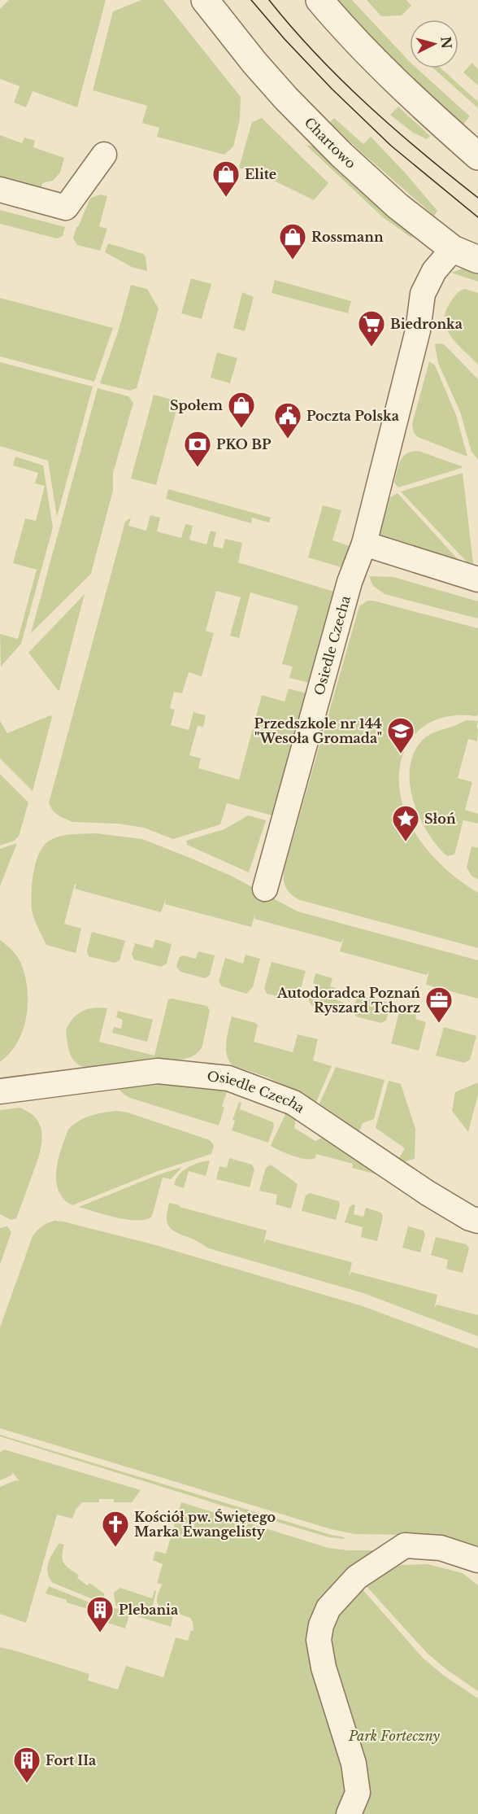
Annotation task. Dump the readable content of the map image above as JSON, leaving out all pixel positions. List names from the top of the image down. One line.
{"streets":{"street":["Chartowo","Osiedle Czecha"]},"crossings":[["Chartowo","Osiedle Czecha"]],"parks":["Park Forteczny"],"places":{"shop":["Elite","Rossmann","Społem"],"supermarket":["Biedronka"],"public building":["Poczta Polska"],"bank":["PKO BP"],"school or university":["Przedszkole nr 144 \"Wesoła Gromada\""],"place":["Słoń"],"office":["Autodoradca Poznań Ryszard Tchorz"],"church":["Kościół pw. Świętego Marka Ewangelisty"],"building":["Plebania","Fort IIa"]},"north":"right"}
